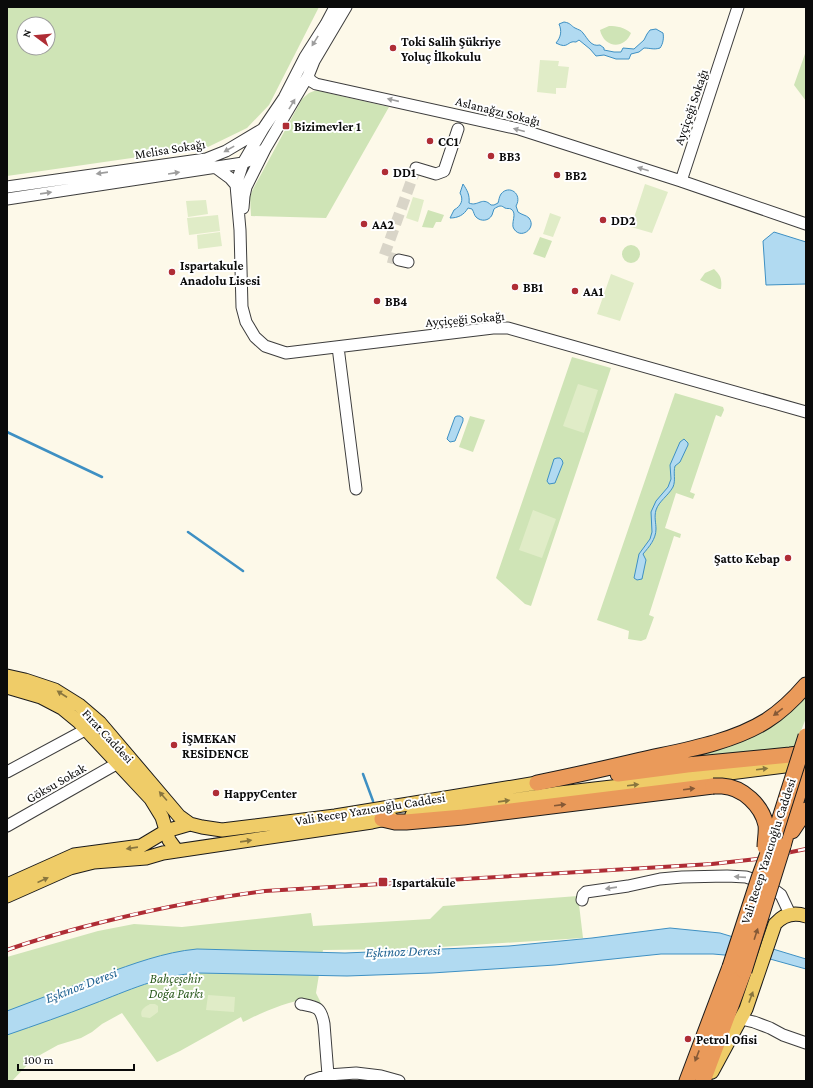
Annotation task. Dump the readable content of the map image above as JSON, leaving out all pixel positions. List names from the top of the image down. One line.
{"streets":{"highway":["Vali Recep Yazıcıoğlu Caddesi"],"main road":["Fırat Caddesi"],"street":["Ayçiçeği Sokağı","Aslanağzı Sokağı","Melisa Sokağı","Göksu Sokak"]},"crossings":[["Ayçiçeği Sokağı","Aslanağzı Sokağı"],["Ayçiçeği Sokağı","Melisa Sokağı"],["Fırat Caddesi","Göksu Sokak"],["Fırat Caddesi","Vali Recep Yazıcıoğlu Caddesi"]],"one_way":["Aslanağzı Sokağı"],"water":["Eşkinoz Deresi"],"parks":["Bahçeşehir Doğa Parkı"],"places":{"other":["Toki Salih Şükriye Yoluç İlkokulu","CC1","BB3","DD1","BB2","DD2","AA2","Ispartakule Anadolu Lisesi","BB1","AA1","BB4","Şatto Kebap","İŞMEKAN RESİDENCE","HappyCenter","Petrol Ofisi"],"transit":["Bizimevler 1","Ispartakule"]},"scale_bar":"100 m","north":"left"}
